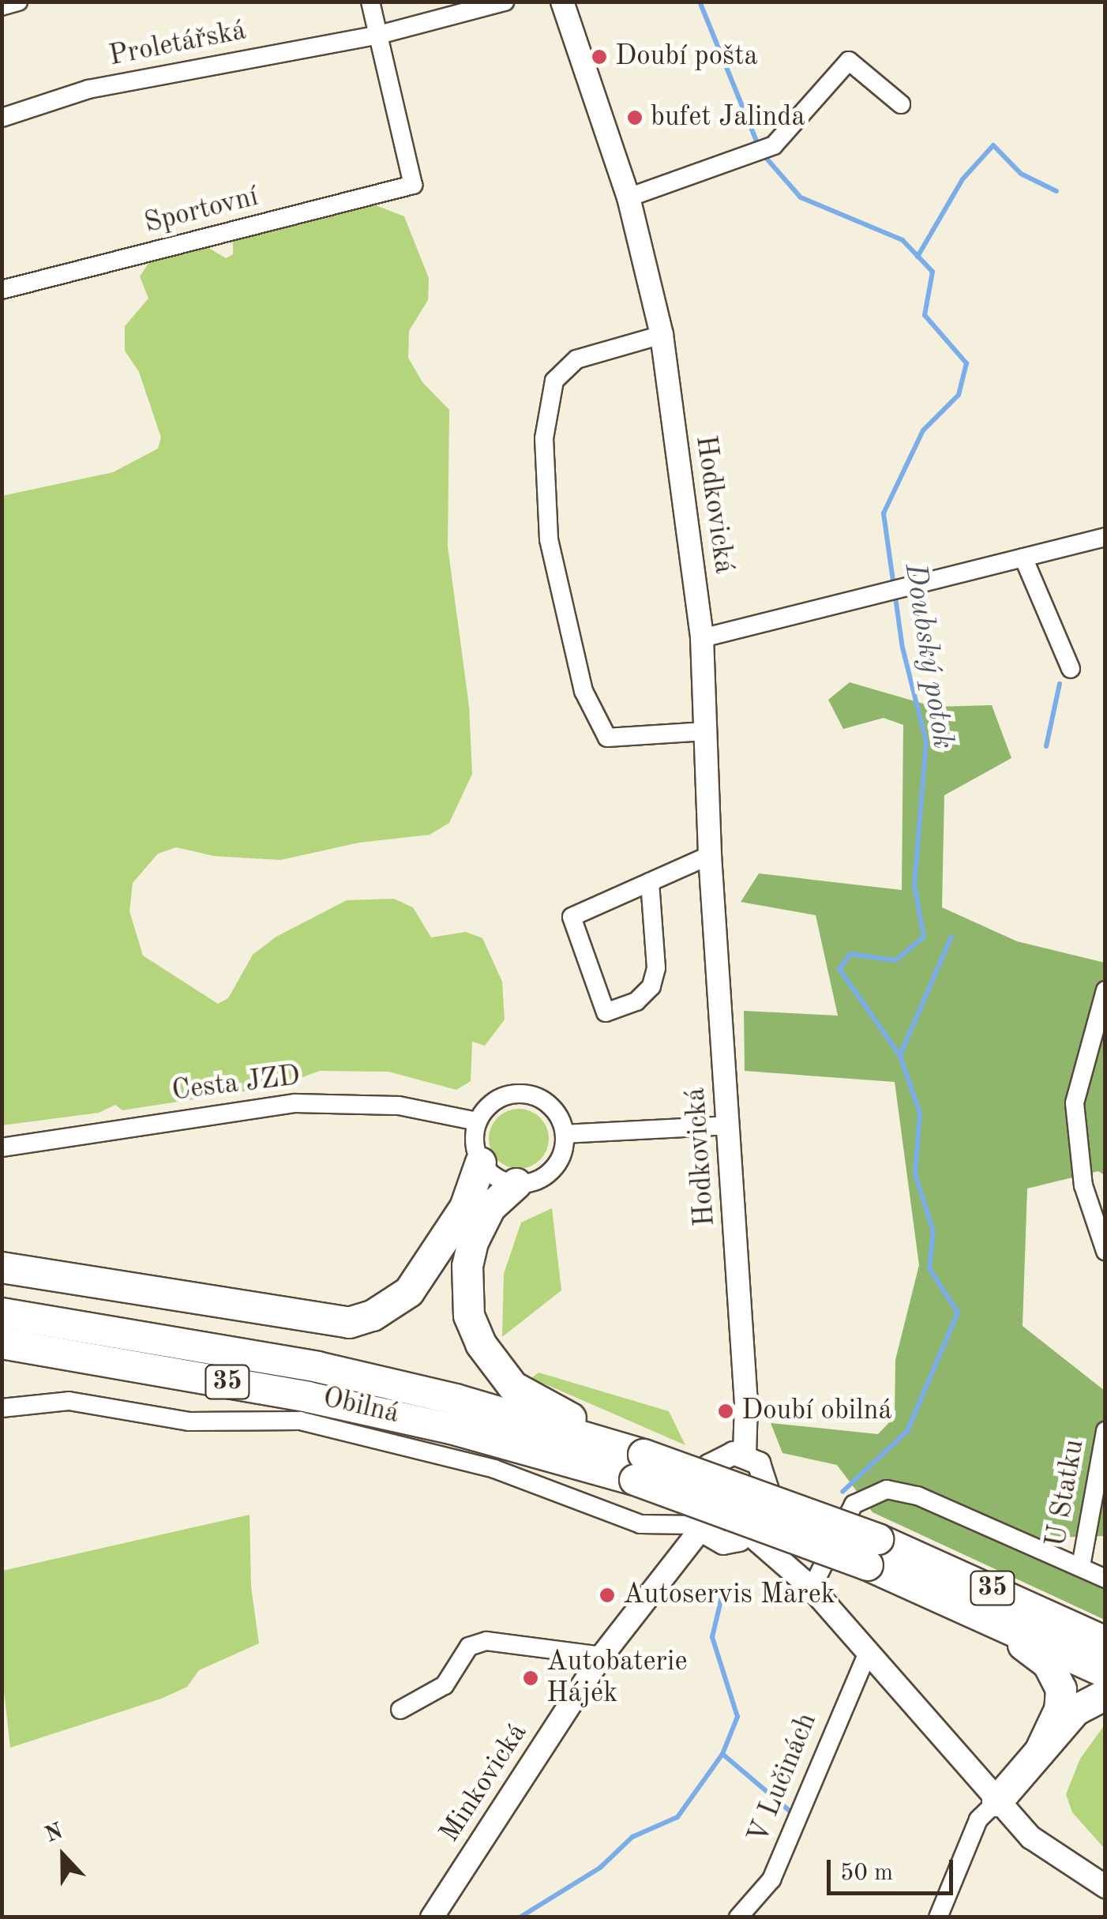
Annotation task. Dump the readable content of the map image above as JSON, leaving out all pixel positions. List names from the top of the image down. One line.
{"streets":{"highway":["35"],"street":["Proletářská","Sportovní","Hodkovická","Cesta JZD","Obilná","U Statku","V Lučinách","Minkovická"]},"crossings":[["Proletářská","Sportovní"],["Hodkovická","Obilná"],["Hodkovická","Minkovická"],["Obilná","Minkovická"]],"water":["Doubský potok"],"places":["Doubí pošta","bufet Jalinda","Doubí obilná","Autoservis Marek","Autobaterie Hájek"],"scale_bar":"50 m","north":"top"}
